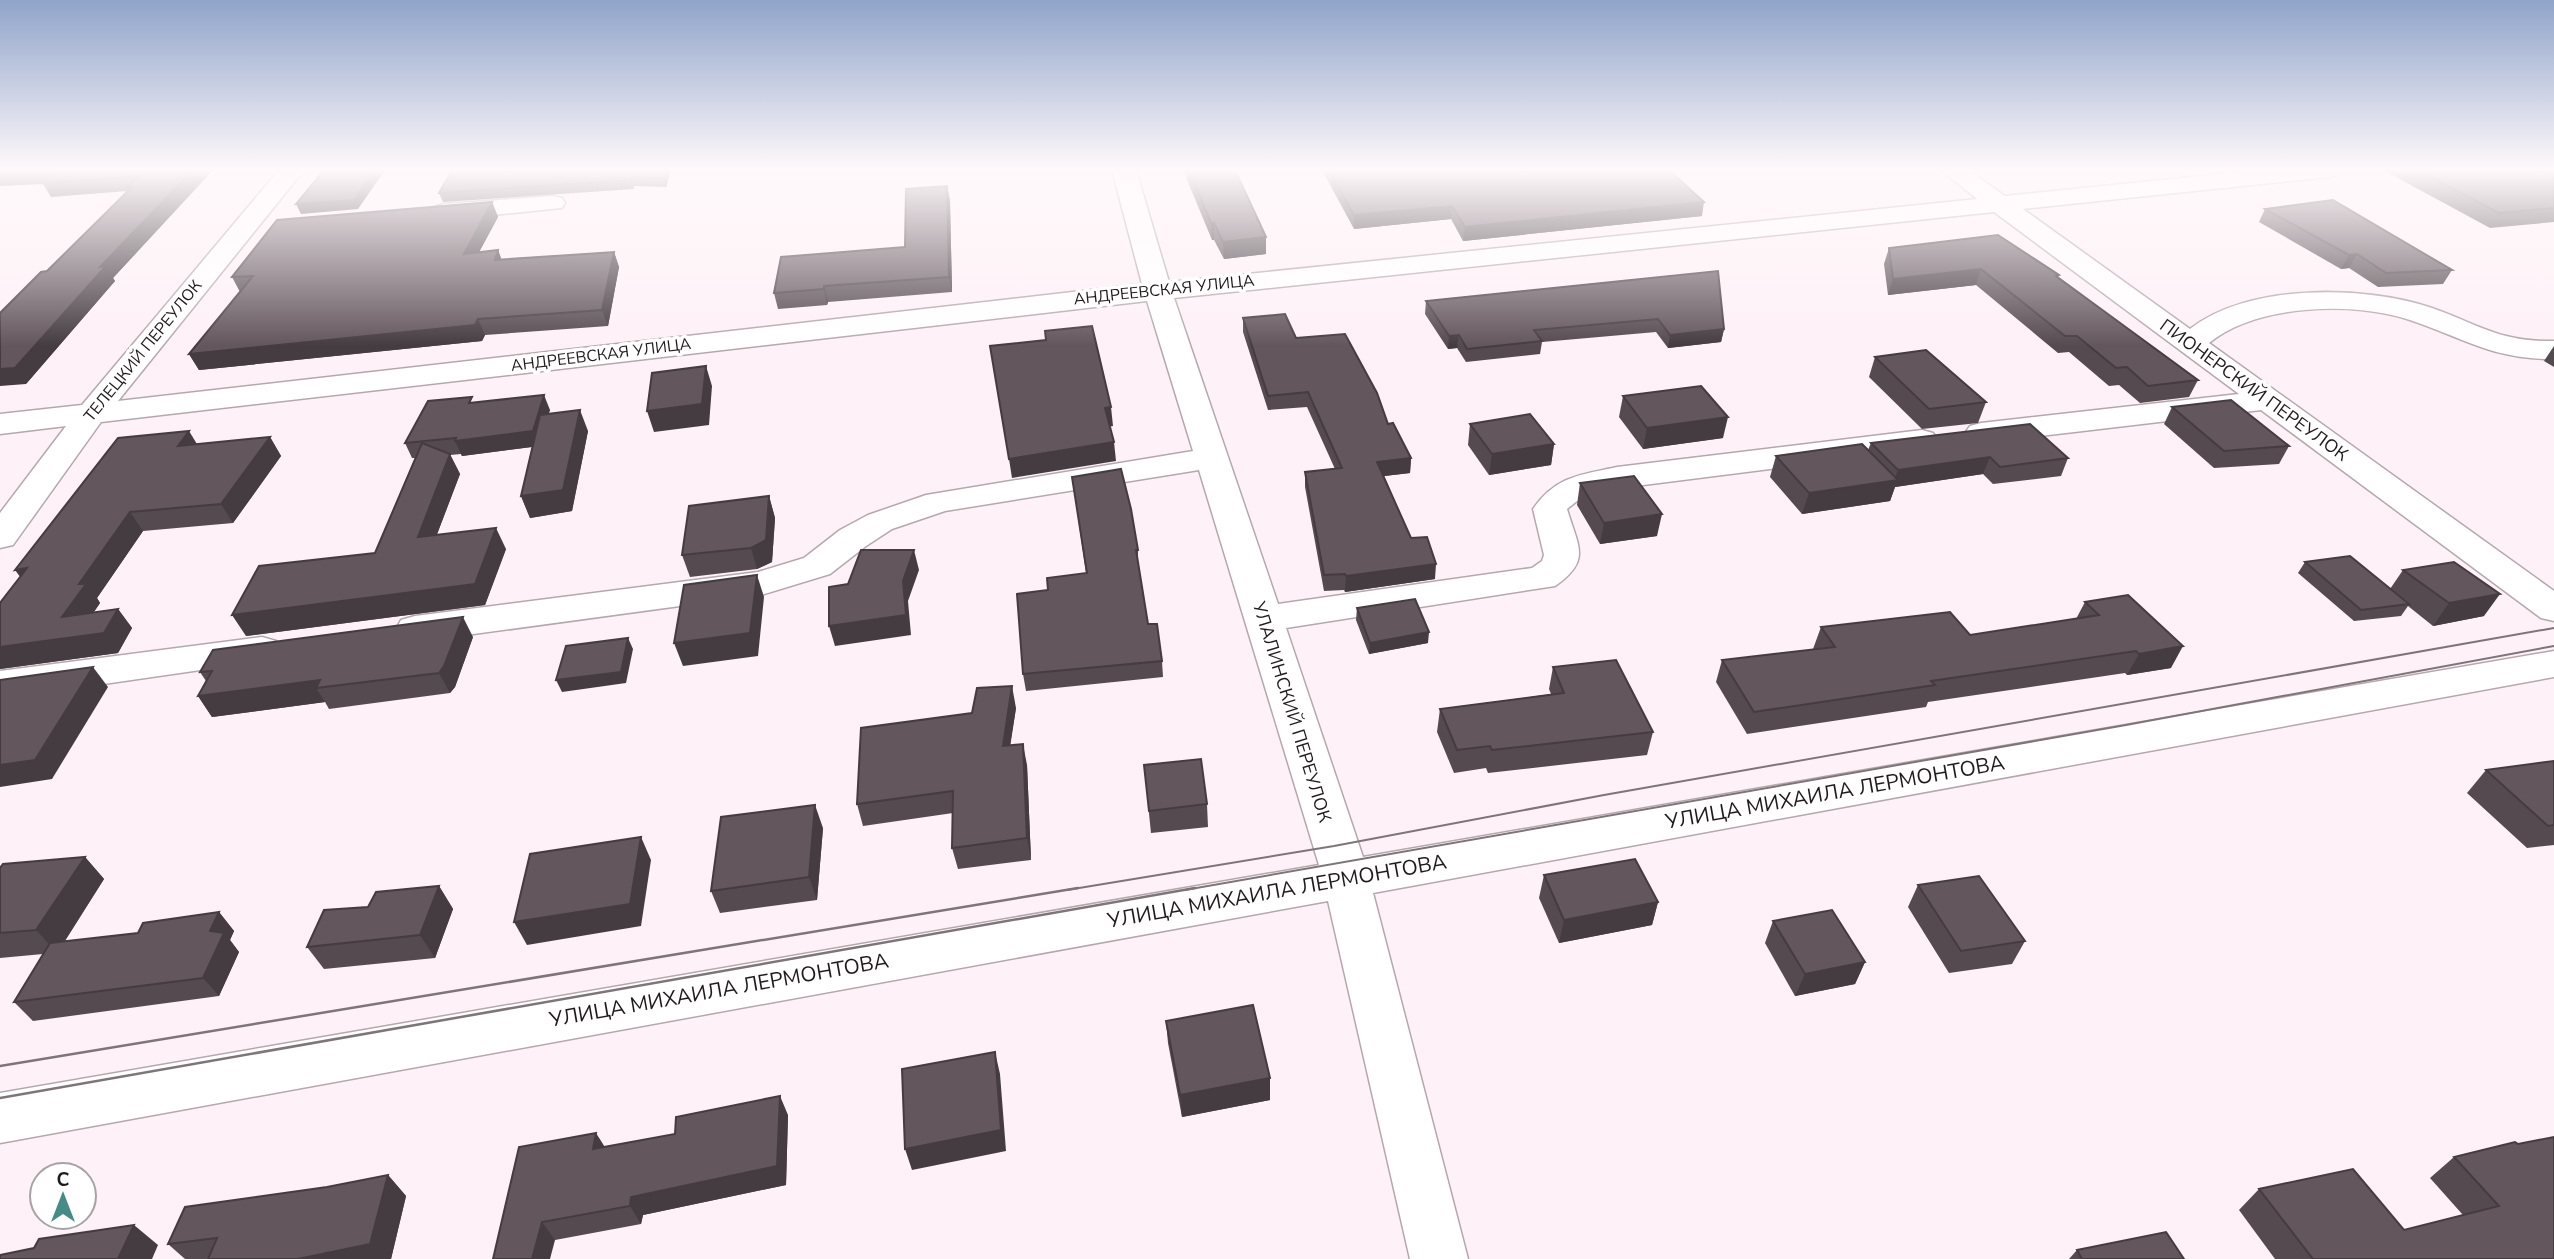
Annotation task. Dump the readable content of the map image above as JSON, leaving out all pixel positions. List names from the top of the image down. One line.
{"streets":{"street":["АНДРЕЕВСКАЯ УЛИЦА","ТЕЛЕЦКИЙ ПЕРЕУЛОК","ПИОНЕРСКИЙ ПЕРЕУЛОК","УЛАЛИНСКИЙ ПЕРЕУЛОК","УЛИЦА МИХАИЛА ЛЕРМОНТОВА"]},"crossings":[["АНДРЕЕВСКАЯ УЛИЦА","ТЕЛЕЦКИЙ ПЕРЕУЛОК"],["АНДРЕЕВСКАЯ УЛИЦА","УЛАЛИНСКИЙ ПЕРЕУЛОК"],["УЛАЛИНСКИЙ ПЕРЕУЛОК","УЛИЦА МИХАИЛА ЛЕРМОНТОВА"]],"north":"top"}
